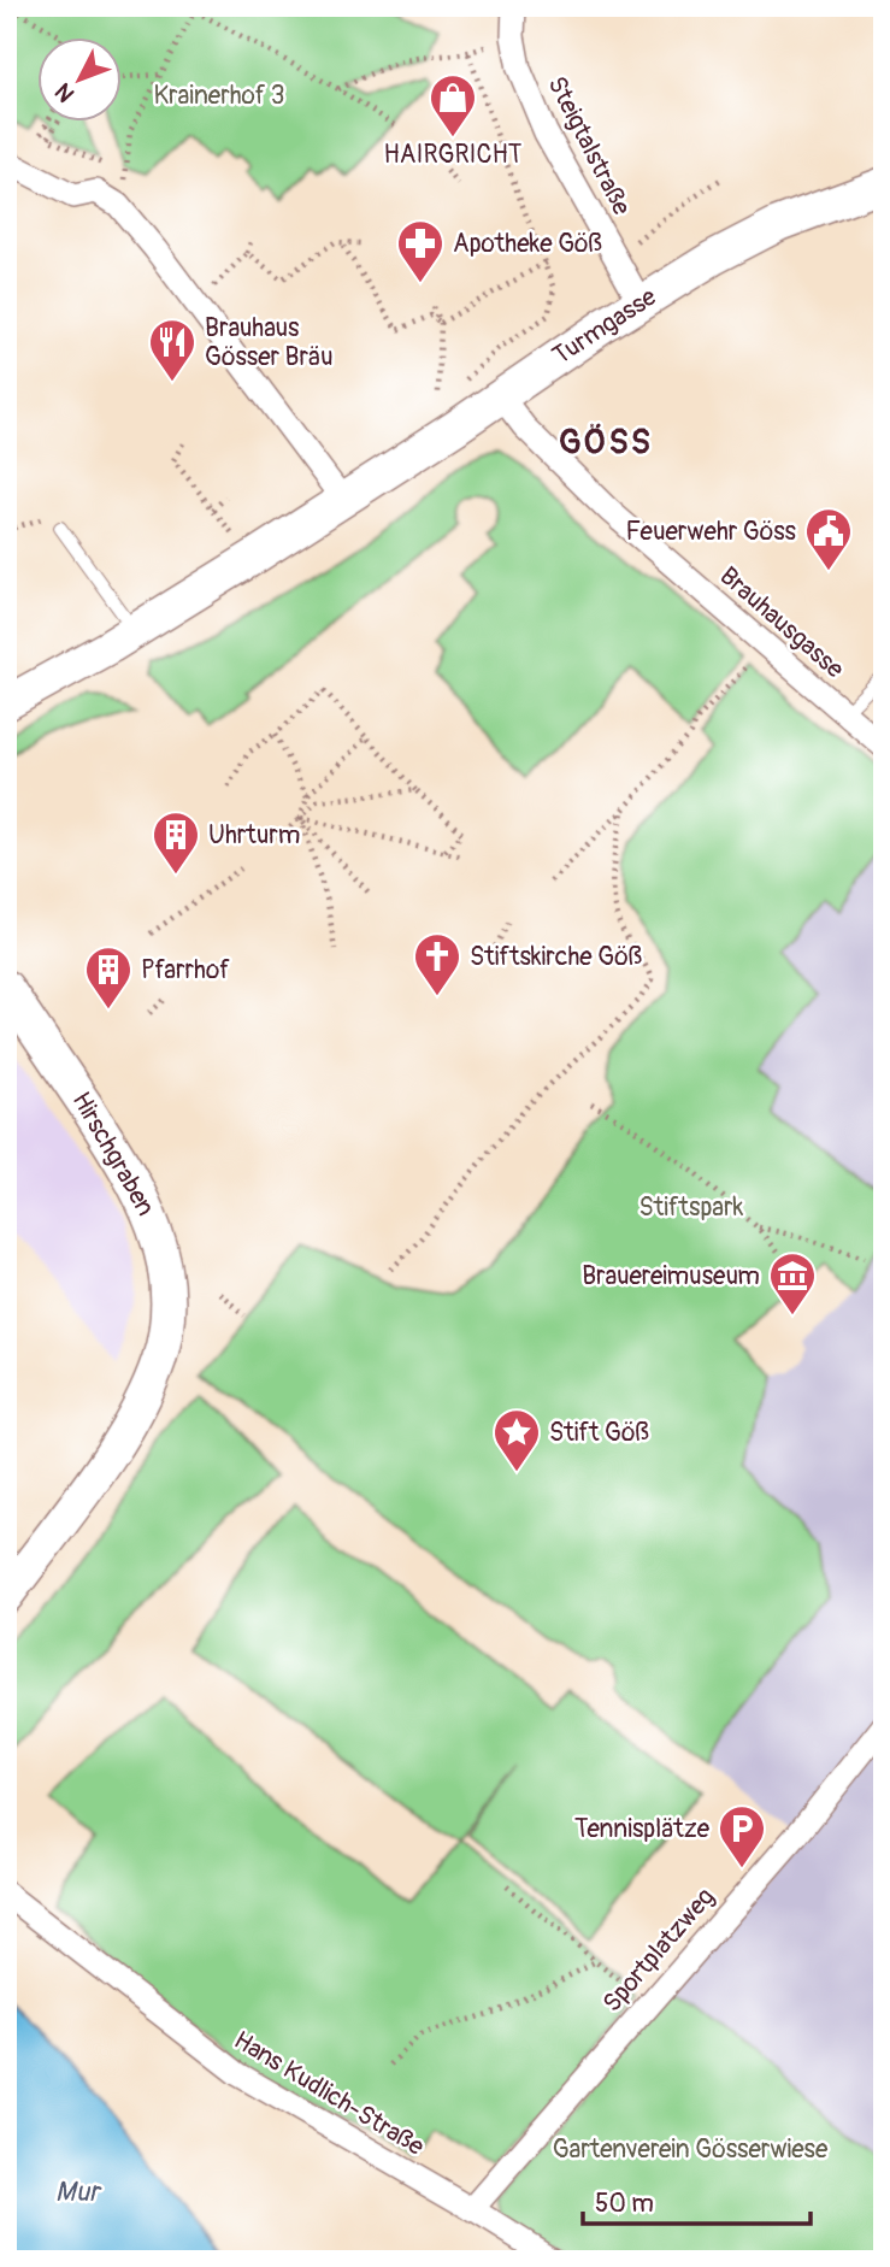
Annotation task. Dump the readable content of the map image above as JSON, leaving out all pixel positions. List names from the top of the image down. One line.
{"streets":{"main road":["Turmgasse","Hirschgraben"],"street":["Steigtalstraße","Brauhausgasse","Sportplatzweg","Hans Kudlich-Straße"]},"crossings":[["Steigtalstraße","Turmgasse"],["Turmgasse","Brauhausgasse"],["Sportplatzweg","Hans Kudlich-Straße"]],"districts":["GÖSS"],"water":["Mur"],"parks":["Krainerhof 3","Stiftspark","Gartenverein Gösserwiese"],"places":{"shop":["HAIRGRICHT"],"pharmacy":["Apotheke Göß"],"restaurant":["Brauhaus Gösser Bräu"],"public building":["Feuerwehr Göss"],"building":["Uhrturm","Pfarrhof"],"church":["Stiftskirche Göß"],"museum":["Brauereimuseum"],"place":["Stift Göß"],"parking":["Tennisplätze"]},"scale_bar":"50 m","north":"bottom left"}
